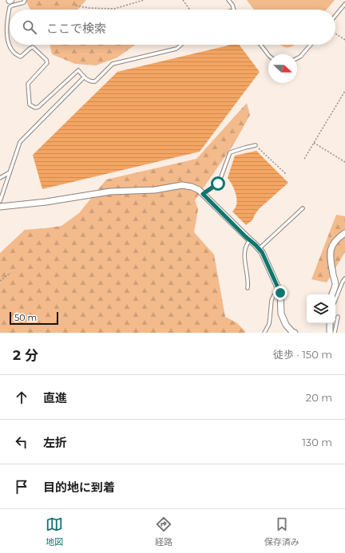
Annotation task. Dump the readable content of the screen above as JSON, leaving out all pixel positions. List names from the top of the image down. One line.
{"scale_bar":"50 m","north":"right","page":{"search":"ここで検索","scale":"50 m","heading":["2 分","徒歩 · 150 m"],"list":[["直進","20 m"],["左折","130 m"],"目的地に到着"],"nav":["地図","経路","保存済み"]}}
